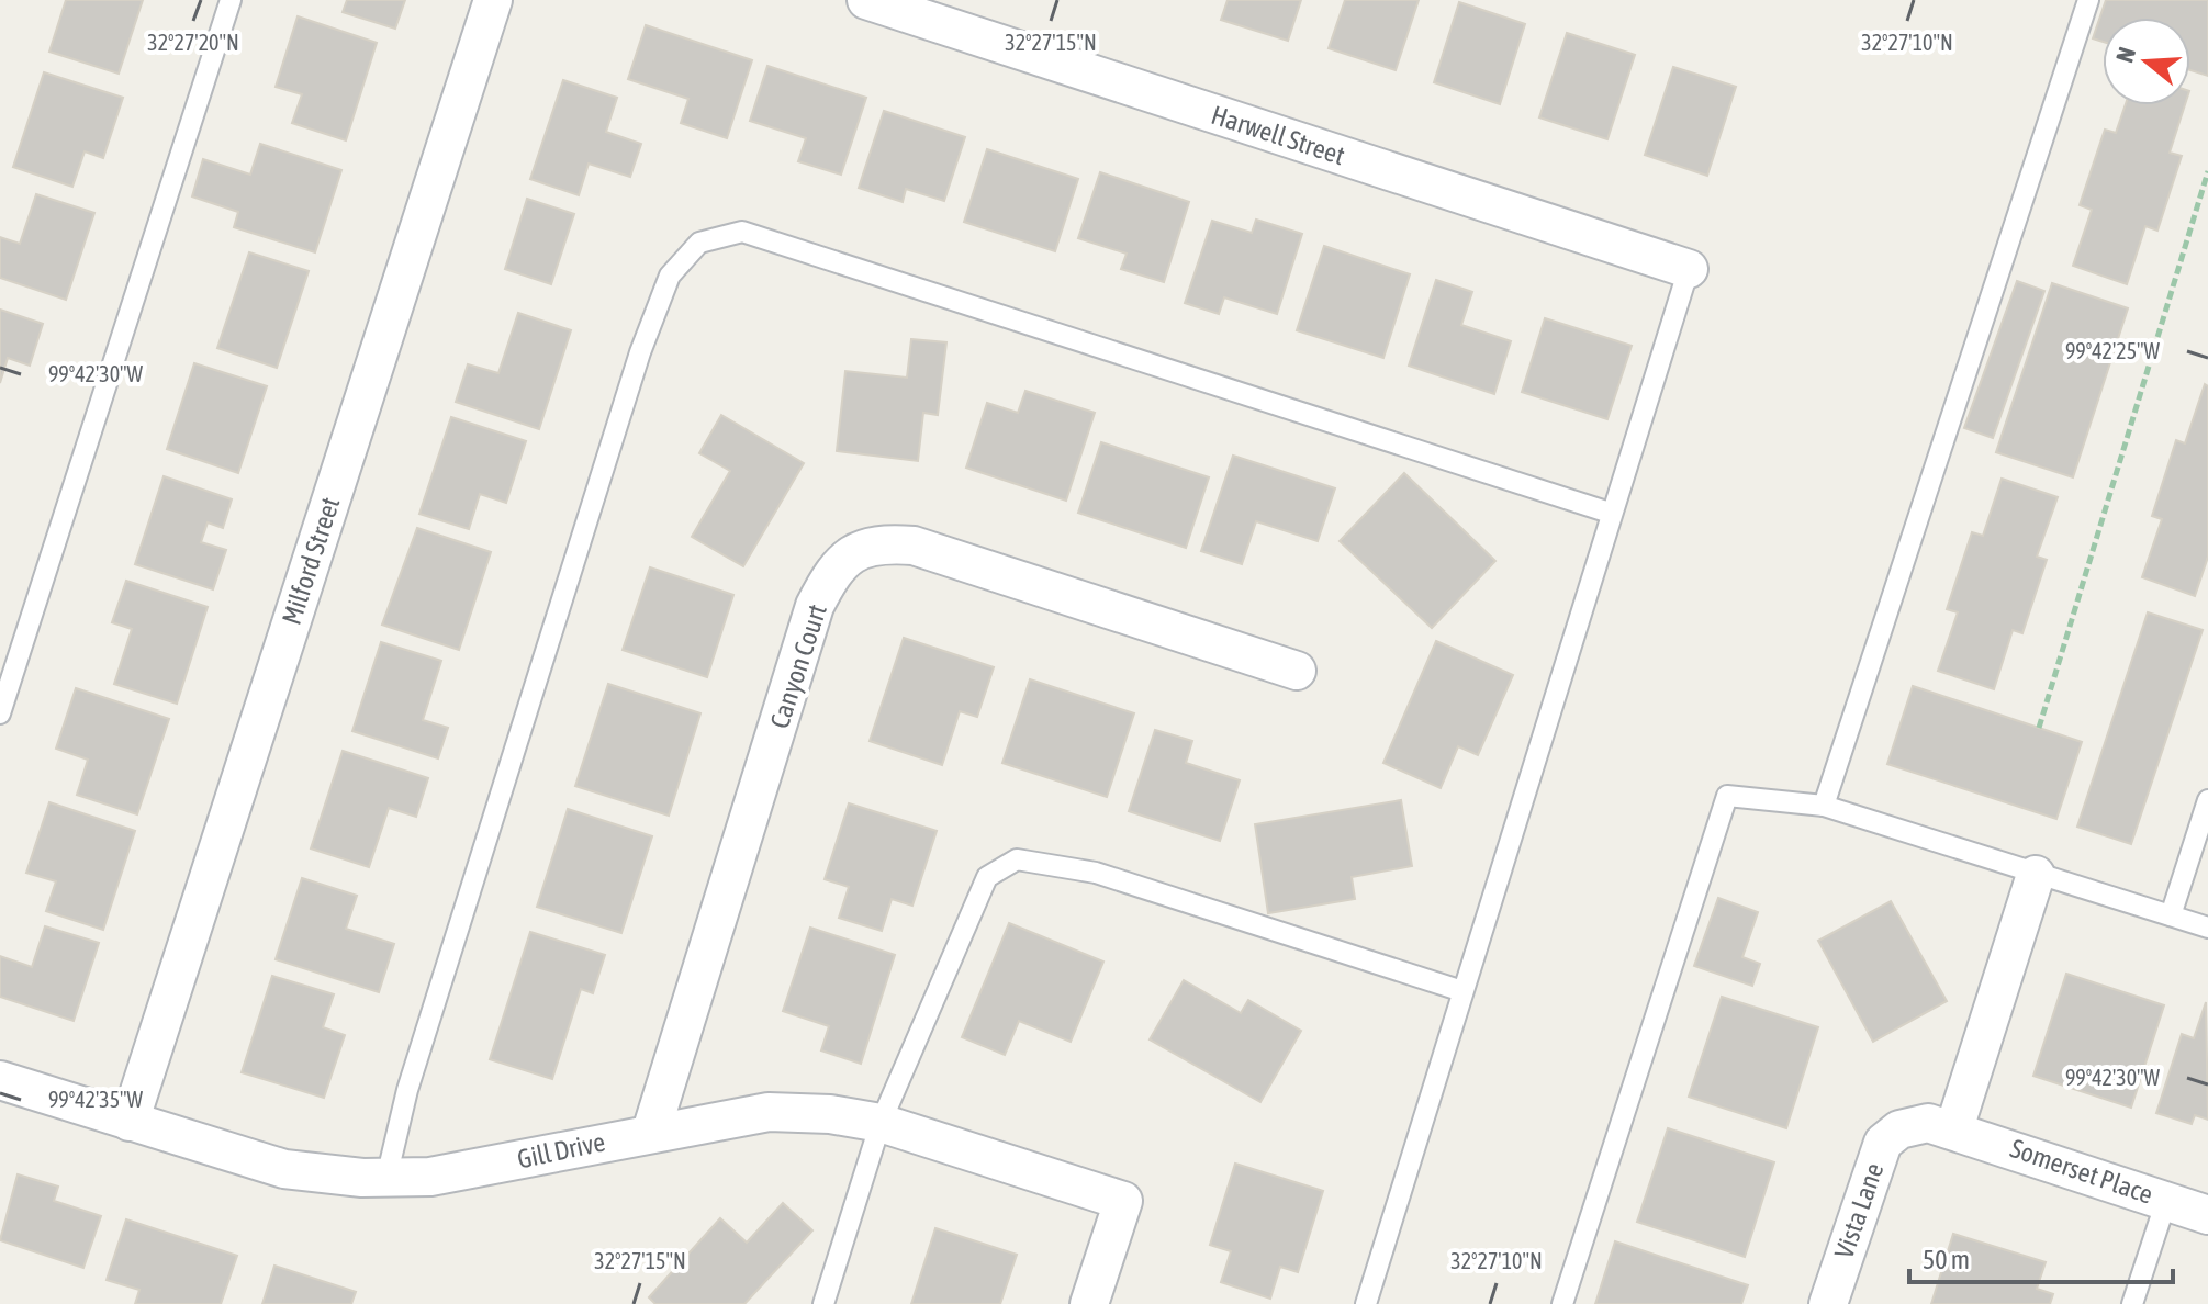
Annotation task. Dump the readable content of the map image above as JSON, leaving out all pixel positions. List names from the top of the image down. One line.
{"streets":{"street":["Harwell Street","Milford Street","Canyon Court","Gill Drive","Somerset Place","Vista Lane"]},"crossings":[["Milford Street","Gill Drive"],["Canyon Court","Gill Drive"],["Somerset Place","Vista Lane"]],"scale_bar":"50 m","north":"left","coordinates":["32°27'20\"N","32°27'15\"N","32°27'10\"N","99°42'25\"W","99°42'30\"W","99°42'35\"W"]}
